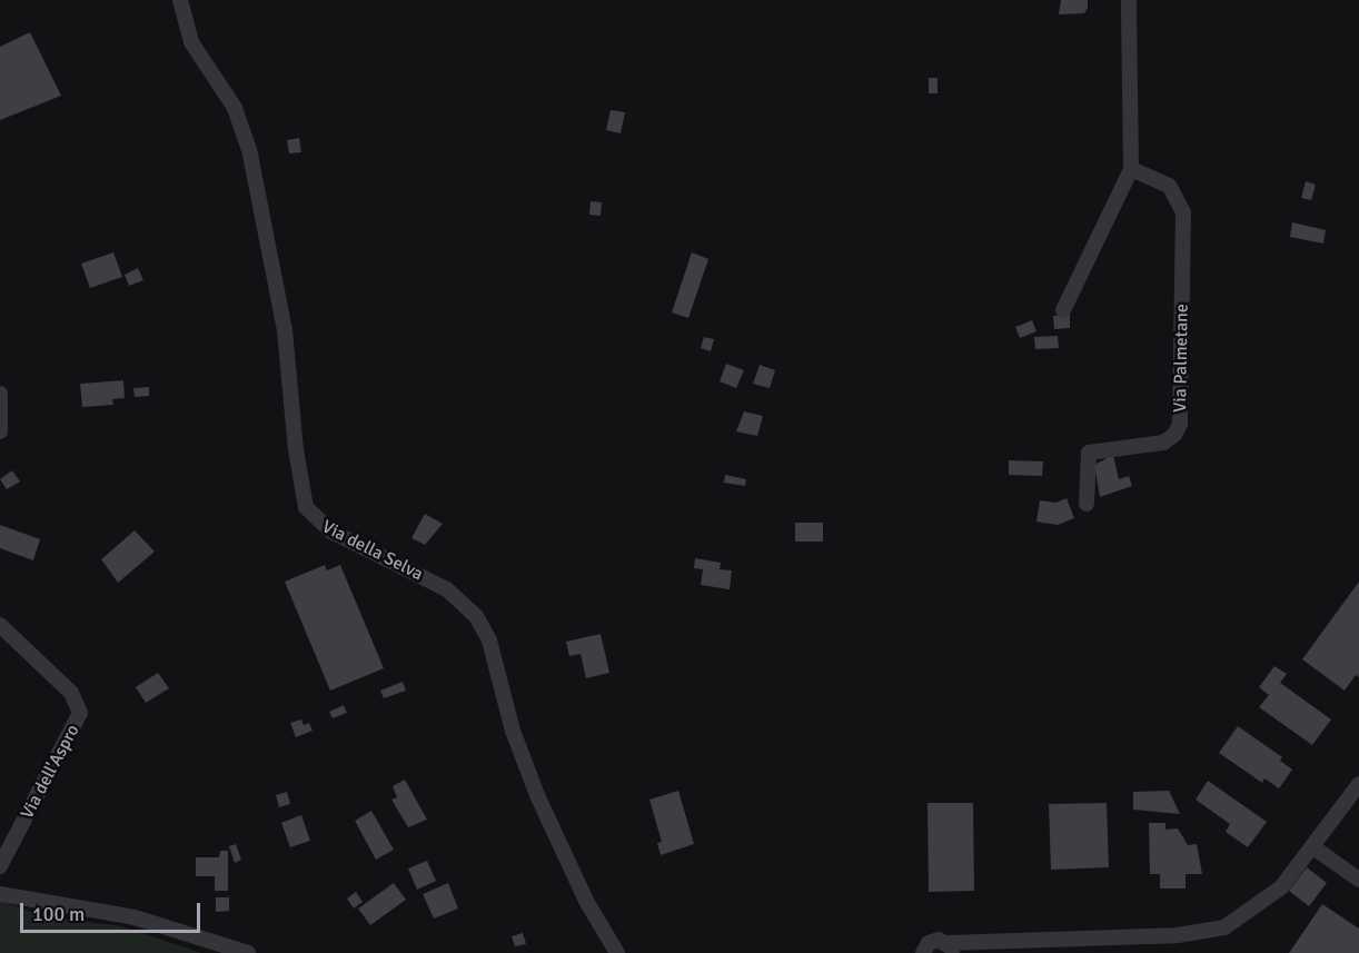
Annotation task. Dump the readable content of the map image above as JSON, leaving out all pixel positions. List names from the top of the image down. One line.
{"streets":{"street":["Via Palmetane","Via della Selva","Via dell'Aspro"]},"scale_bar":"100 m"}
